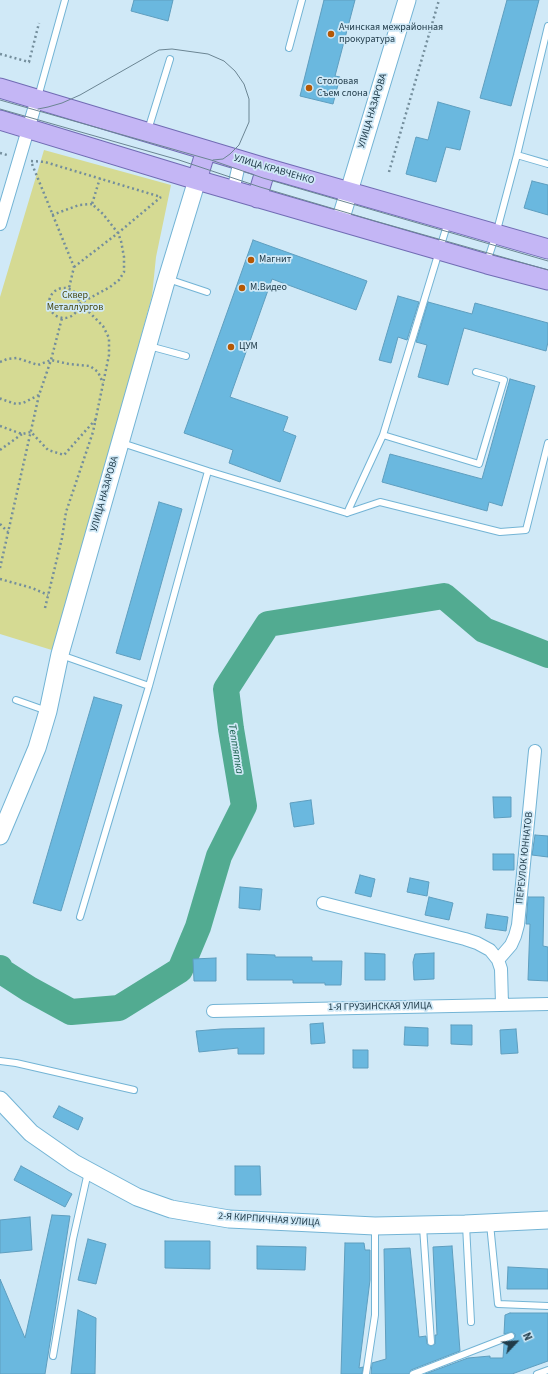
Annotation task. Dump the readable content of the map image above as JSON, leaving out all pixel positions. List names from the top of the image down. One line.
{"streets":{"main road":["УЛИЦА НАЗАРОВА","УЛИЦА КРАВЧЕНКО","2-Я КИРПИЧНАЯ УЛИЦА"],"street":["ПЕРЕУЛОК ЮННАТОВ","1-Я ГРУЗИНСКАЯ УЛИЦА"]},"crossings":[["УЛИЦА НАЗАРОВА","УЛИЦА КРАВЧЕНКО"]],"water":["Тептятка"],"parks":["Сквер Металлургов"],"places":["Ачинская межрайонная прокуратура","Столовая Съем слона","Магнит","М.Видео","ЦУМ"],"north":"top right"}
